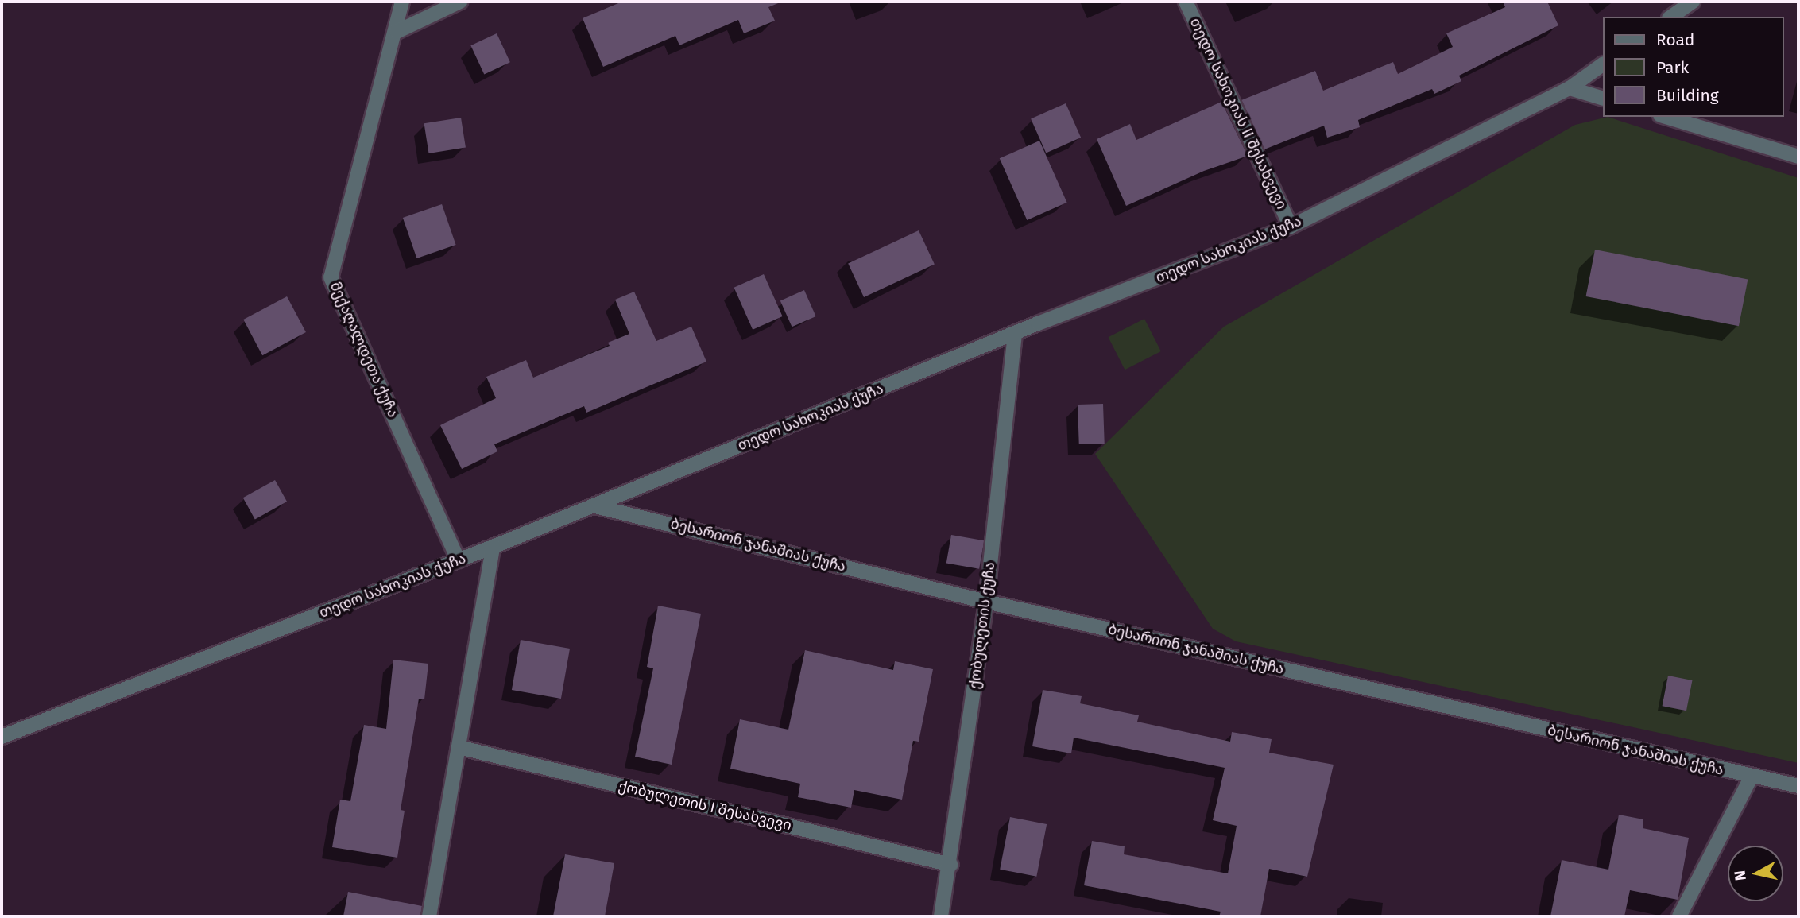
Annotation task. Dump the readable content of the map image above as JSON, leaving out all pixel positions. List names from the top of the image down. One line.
{"streets":{"street":["თედო სახოკიას II შესახვევი","თედო სახოკიას ქუჩა","მექაღალდეთა ქუჩა","ბესარიონ ჯანაშიას ქუჩა","ქობულეთის ქუჩა","ქობულეთის I შესახვევი"]},"crossings":[["თედო სახოკიას II შესახვევი","თედო სახოკიას ქუჩა"],["თედო სახოკიას ქუჩა","მექაღალდეთა ქუჩა"],["თედო სახოკიას ქუჩა","ბესარიონ ჯანაშიას ქუჩა"],["თედო სახოკიას ქუჩა","ქობულეთის ქუჩა"],["ბესარიონ ჯანაშიას ქუჩა","ქობულეთის ქუჩა"],["ქობულეთის ქუჩა","ქობულეთის I შესახვევი"]],"legend":["Road","Park","Building"],"north":"left"}
